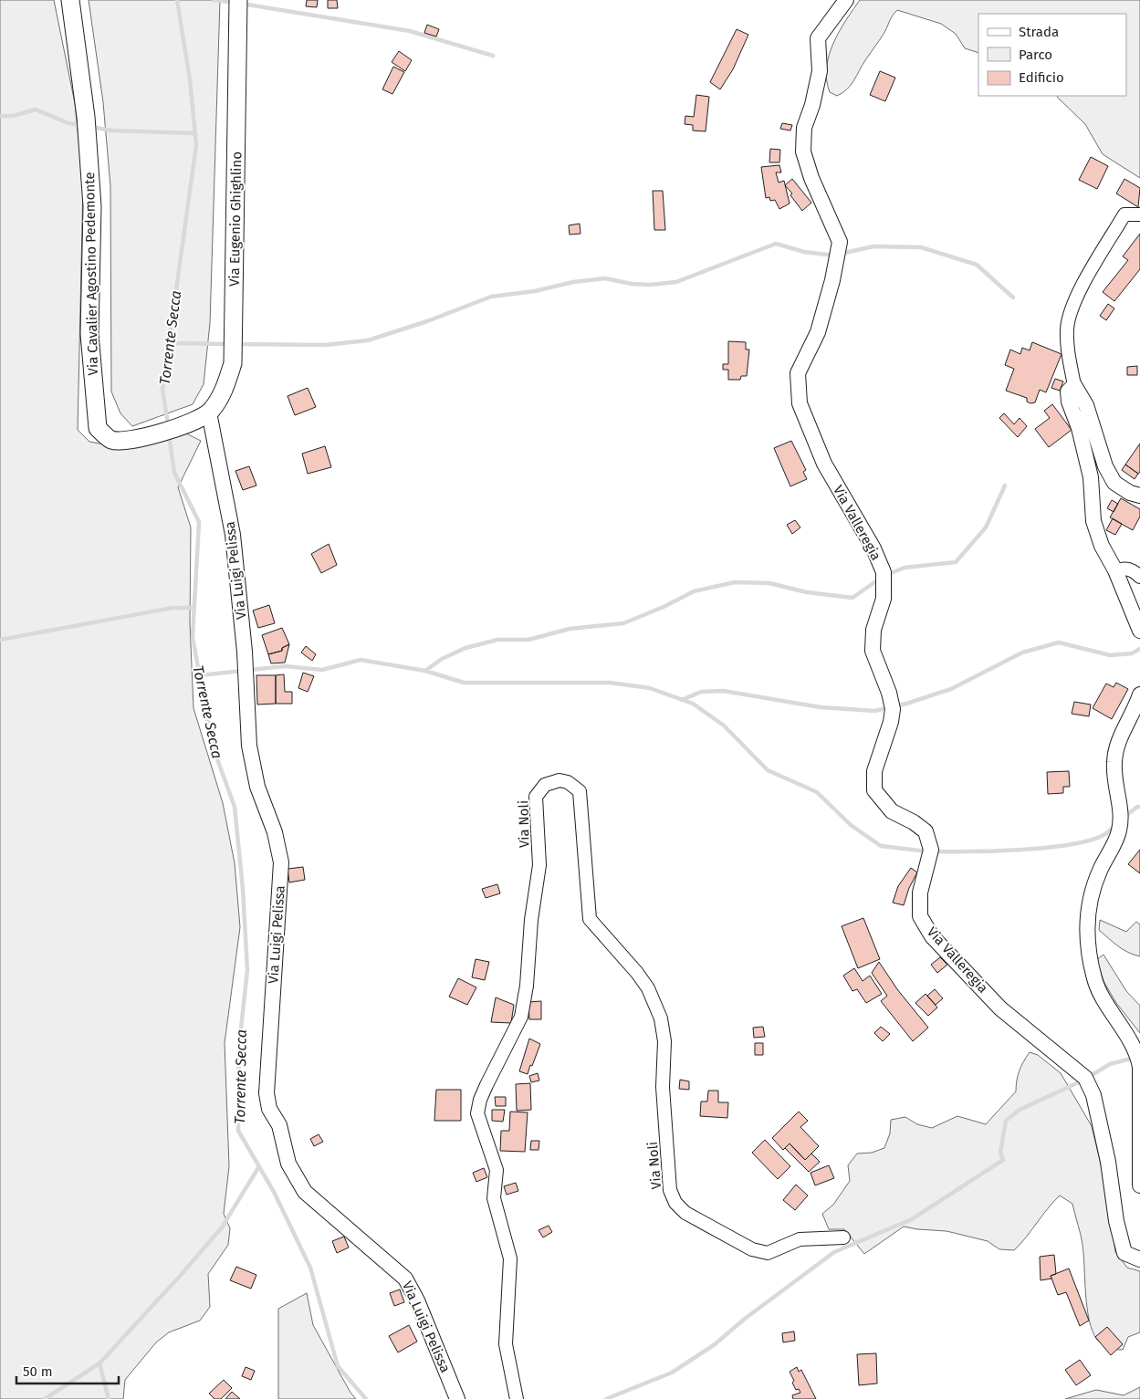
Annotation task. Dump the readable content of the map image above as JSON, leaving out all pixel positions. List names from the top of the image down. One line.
{"streets":{"main road":["Via Eugenio Ghighlino","Via Cavalier Agostino Pedemonte"],"street":["Via Valleregia","Via Luigi Pelissa","Via Noli"]},"crossings":[["Via Eugenio Ghighlino","Via Cavalier Agostino Pedemonte"],["Via Eugenio Ghighlino","Via Luigi Pelissa"]],"water":["Torrente Secca"],"legend":["Strada","Parco","Edificio"],"scale_bar":"50 m"}
